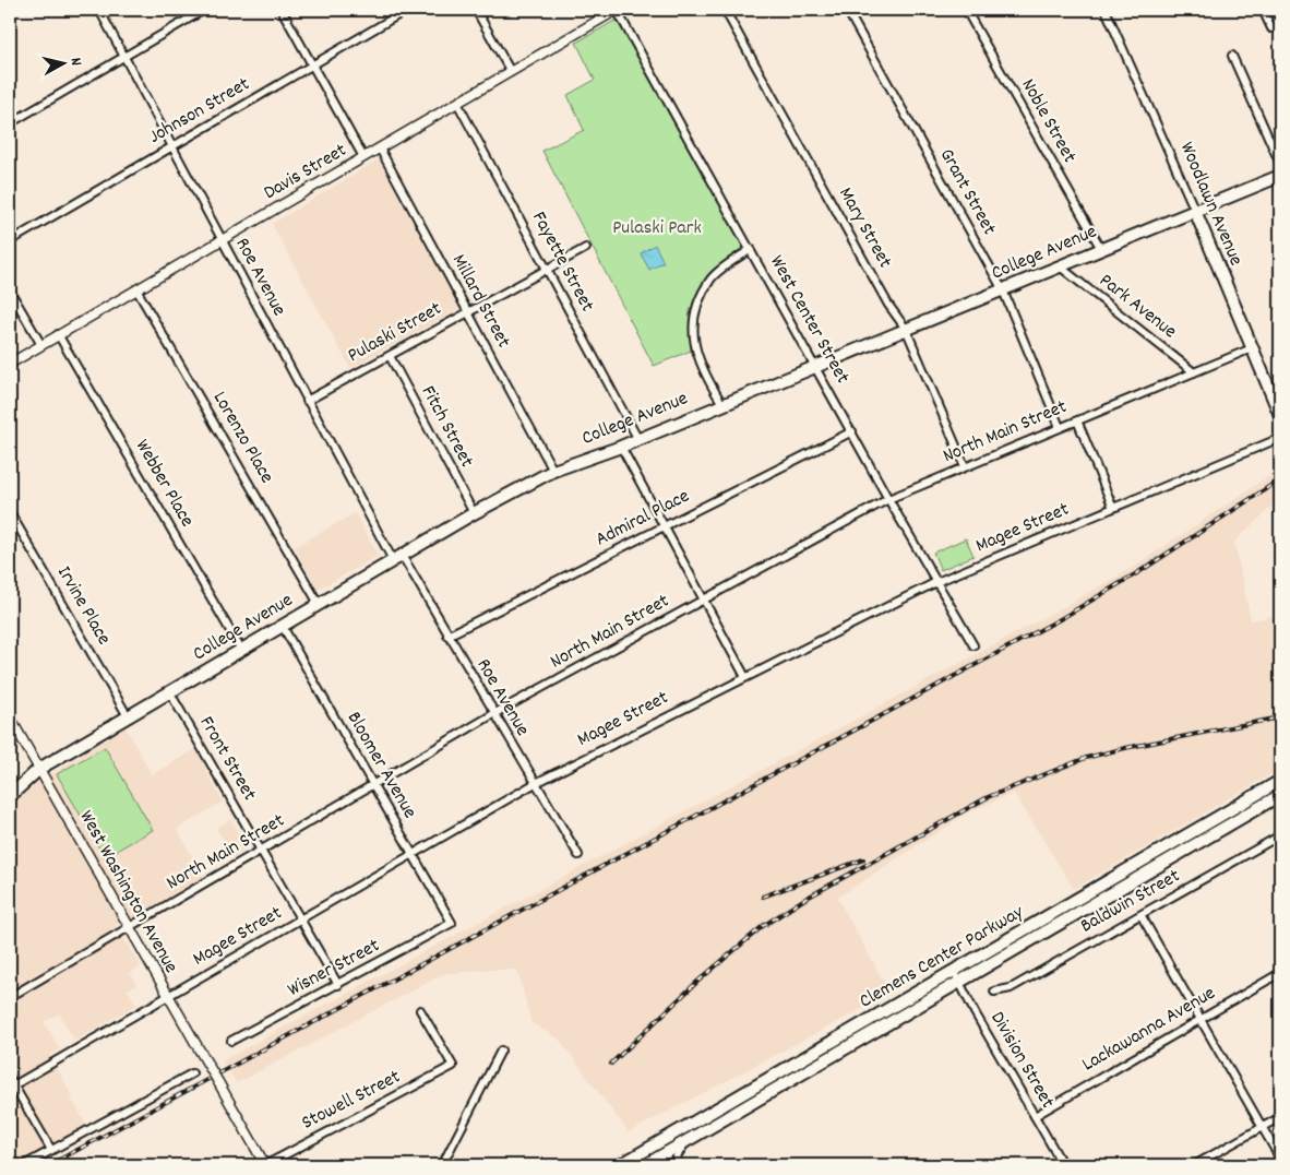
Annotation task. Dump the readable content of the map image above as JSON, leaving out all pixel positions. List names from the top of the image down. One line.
{"streets":{"main road":["Woodlawn Avenue","College Avenue","Clemens Center Parkway"],"street":["Johnson Street","Noble Street","Davis Street","Grant Street","Mary Street","Fayette Street","Roe Avenue","Millard Street","Park Avenue","West Center Street","Pulaski Street","Fitch Street","North Main Street","Lorenzo Place","Webber Place","Admiral Place","Magee Street","Irvine Place","Front Street","Bloomer Avenue","West Washington Avenue","Baldwin Street","Wisner Street","Lackawanna Avenue","Division Street","Stowell Street"]},"crossings":[["Johnson Street","Roe Avenue"],["Noble Street","College Avenue"],["Davis Street","Fayette Street"],["Davis Street","Roe Avenue"],["Davis Street","Millard Street"],["Davis Street","West Center Street"],["Davis Street","Lorenzo Place"],["Davis Street","Webber Place"],["Grant Street","College Avenue"],["Grant Street","North Main Street"],["Woodlawn Avenue","College Avenue"],["Woodlawn Avenue","North Main Street"],["Mary Street","College Avenue"],["Mary Street","North Main Street"],["College Avenue","Fayette Street"],["College Avenue","Roe Avenue"],["College Avenue","Millard Street"],["College Avenue","Park Avenue"],["College Avenue","West Center Street"],["College Avenue","Fitch Street"],["College Avenue","Lorenzo Place"],["College Avenue","Webber Place"],["College Avenue","Irvine Place"],["College Avenue","Front Street"],["College Avenue","Bloomer Avenue"],["College Avenue","West Washington Avenue"],["Fayette Street","Pulaski Street"],["Roe Avenue","Pulaski Street"],["Roe Avenue","North Main Street"],["Roe Avenue","Admiral Place"],["Roe Avenue","Magee Street"],["Millard Street","Pulaski Street"],["Park Avenue","North Main Street"],["West Center Street","North Main Street"],["West Center Street","Admiral Place"],["West Center Street","Magee Street"],["Pulaski Street","Fitch Street"],["North Main Street","Front Street"],["North Main Street","Bloomer Avenue"],["North Main Street","West Washington Avenue"],["Magee Street","Front Street"],["Magee Street","Bloomer Avenue"],["Magee Street","West Washington Avenue"],["Front Street","Wisner Street"],["Bloomer Avenue","Wisner Street"],["West Washington Avenue","Stowell Street"],["Clemens Center Parkway","Division Street"],["Lackawanna Avenue","Division Street"]],"parks":["Pulaski Park"],"north":"right"}
